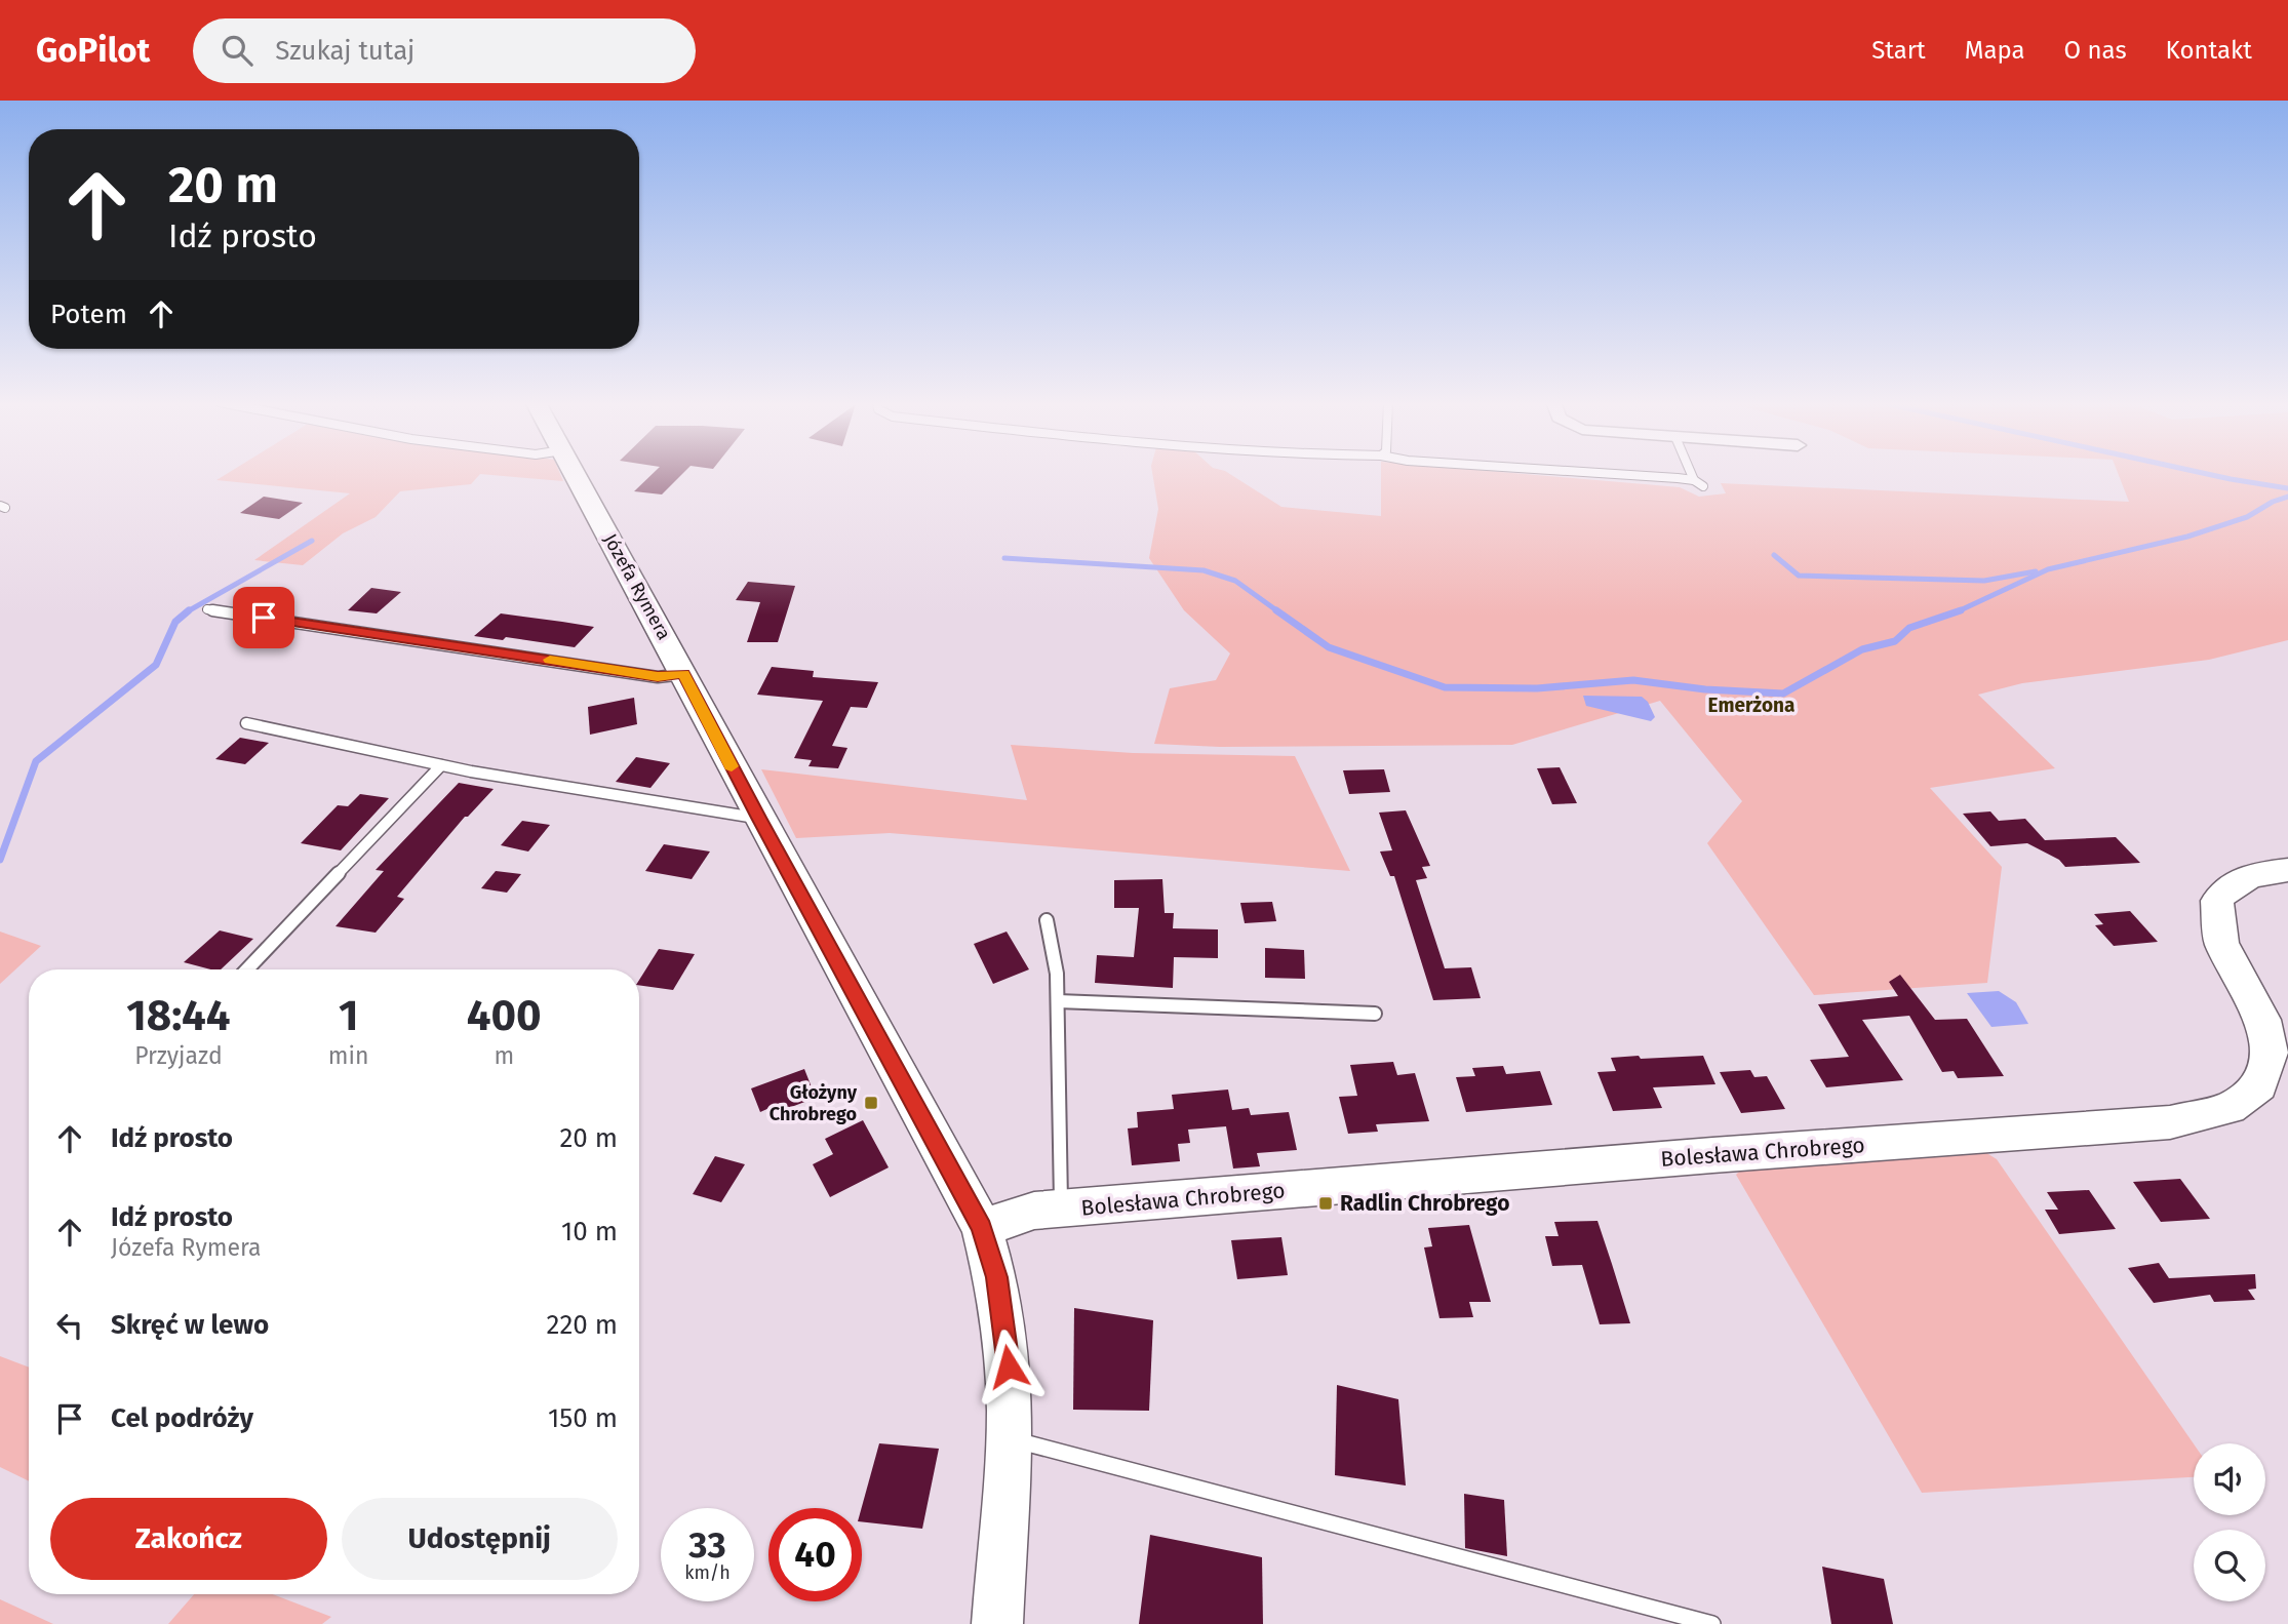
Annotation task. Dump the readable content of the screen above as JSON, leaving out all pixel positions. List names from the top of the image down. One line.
{"streets":{"street":["Józefa Rymera","Bolesława Chrobrego"]},"crossings":[["Józefa Rymera","Bolesława Chrobrego"]],"districts":["Emerżona"],"places":{"transit":["Głożyny Chrobrego","Radlin Chrobrego"]},"page":{"header":"GoPilot","search":"Szukaj tutaj","nav":["Start","Mapa","O nas","Kontakt"],"turn":["20 m","Idź prosto"],"then":"Potem","eta":["18:44","Przyjazd","1","min","400","m"],"list":[{"name":"Idź prosto","value":"20 m"},{"name":"Idź prosto","note":"Józefa Rymera","value":"10 m"},{"name":"Skręć w lewo","value":"220 m"},{"name":"Cel podróży","value":"150 m"}],"buttons":["Zakończ","Udostępnij"],"speed":"33 km/h","limit":"40"}}
